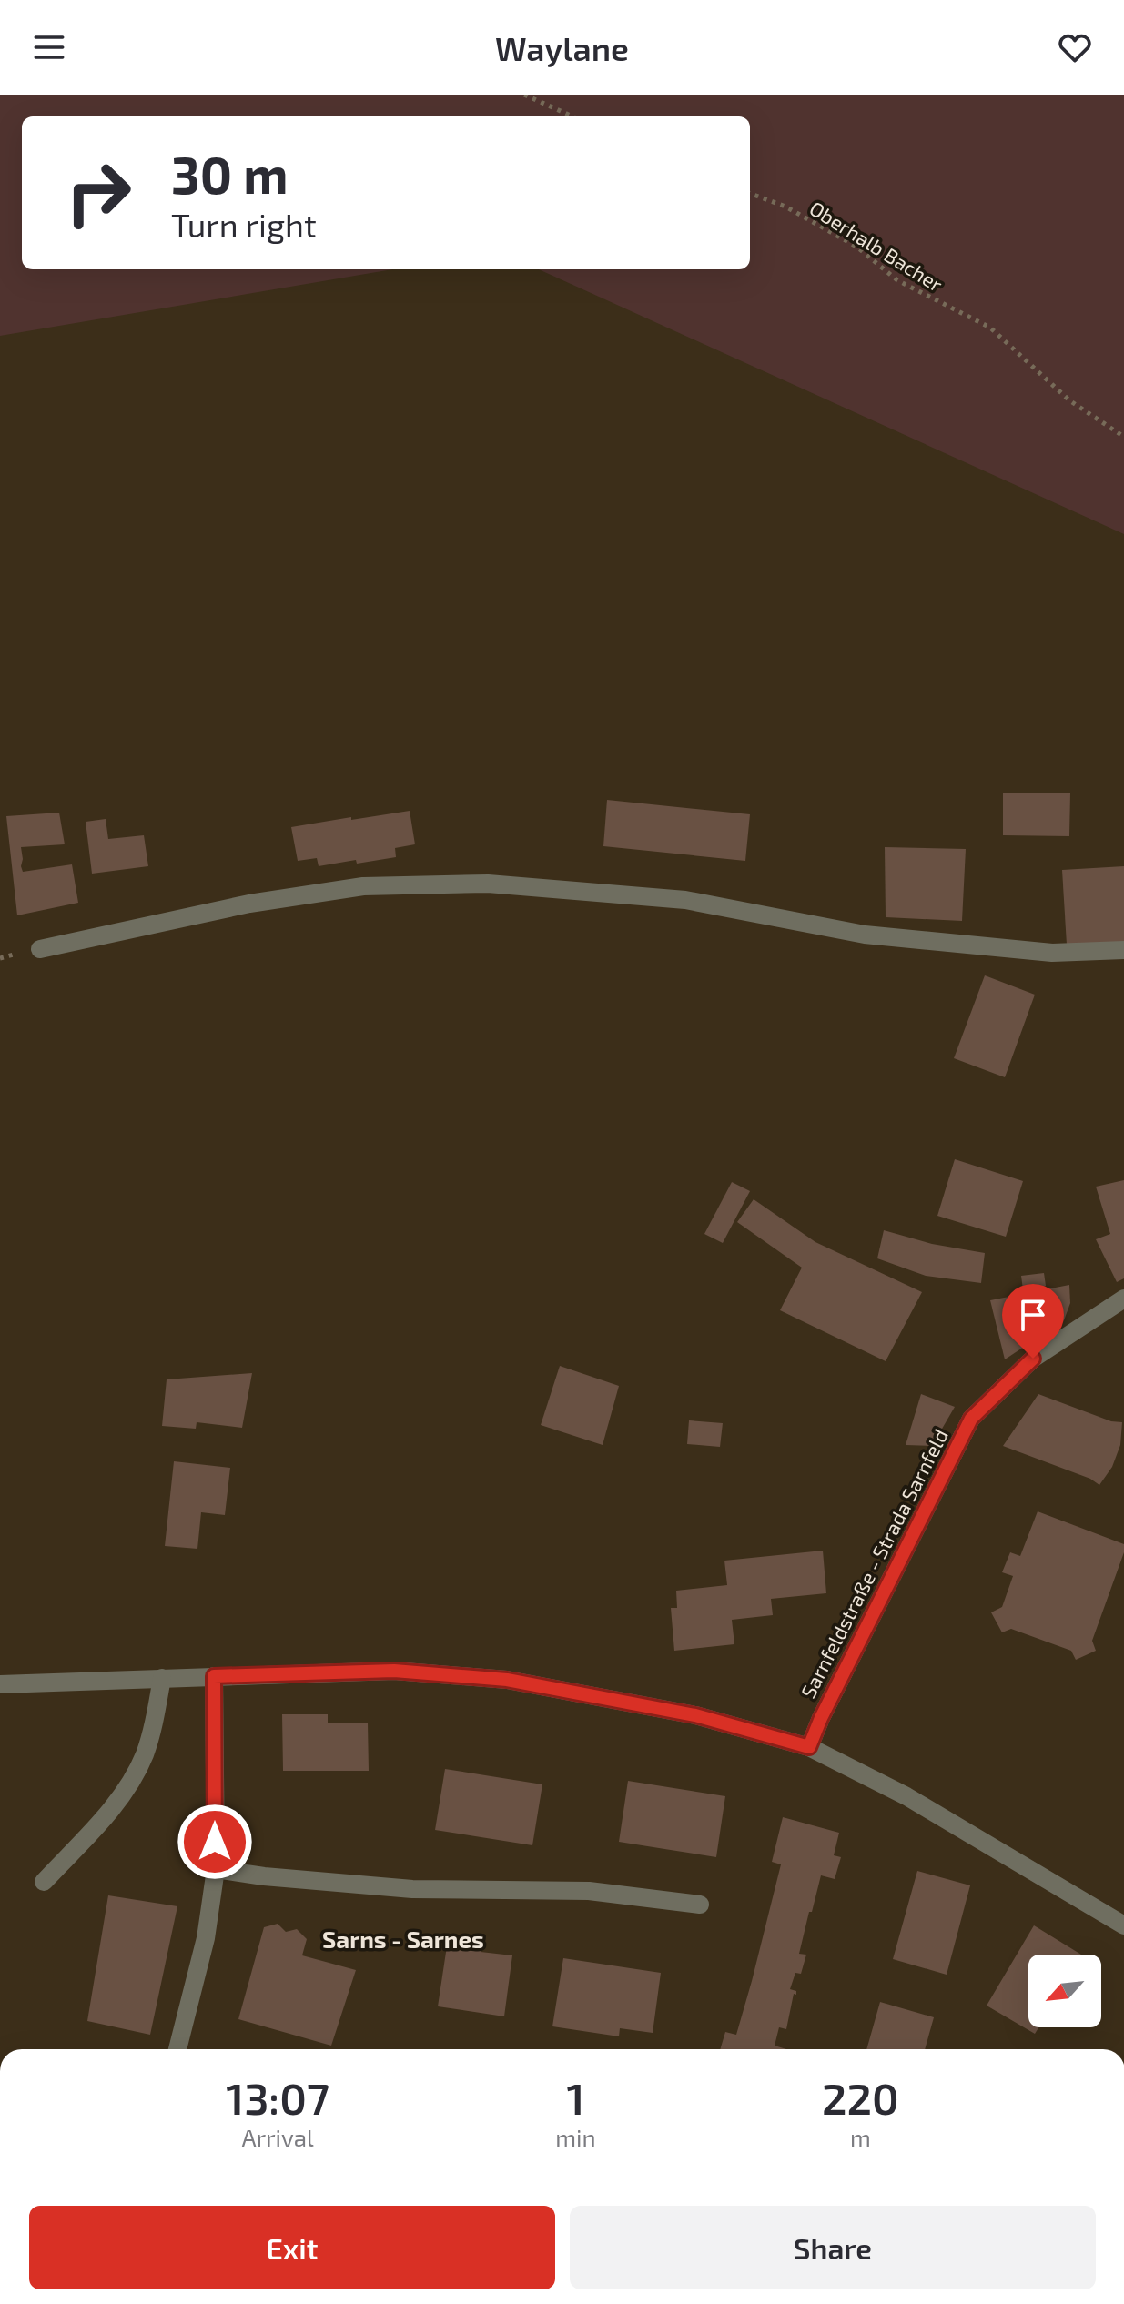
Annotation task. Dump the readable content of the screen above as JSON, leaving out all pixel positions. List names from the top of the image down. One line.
{"streets":{"street":["Sarnfeldstraße - Strada Sarnfeld"],"path":["Oberhalb Bacher"]},"districts":["Sarns - Sarnes"],"north":"bottom left","page":{"header":"Waylane","turn":["30 m","Turn right"],"eta":["13:07","Arrival","1","min","220","m"],"buttons":["Exit","Share"]}}
